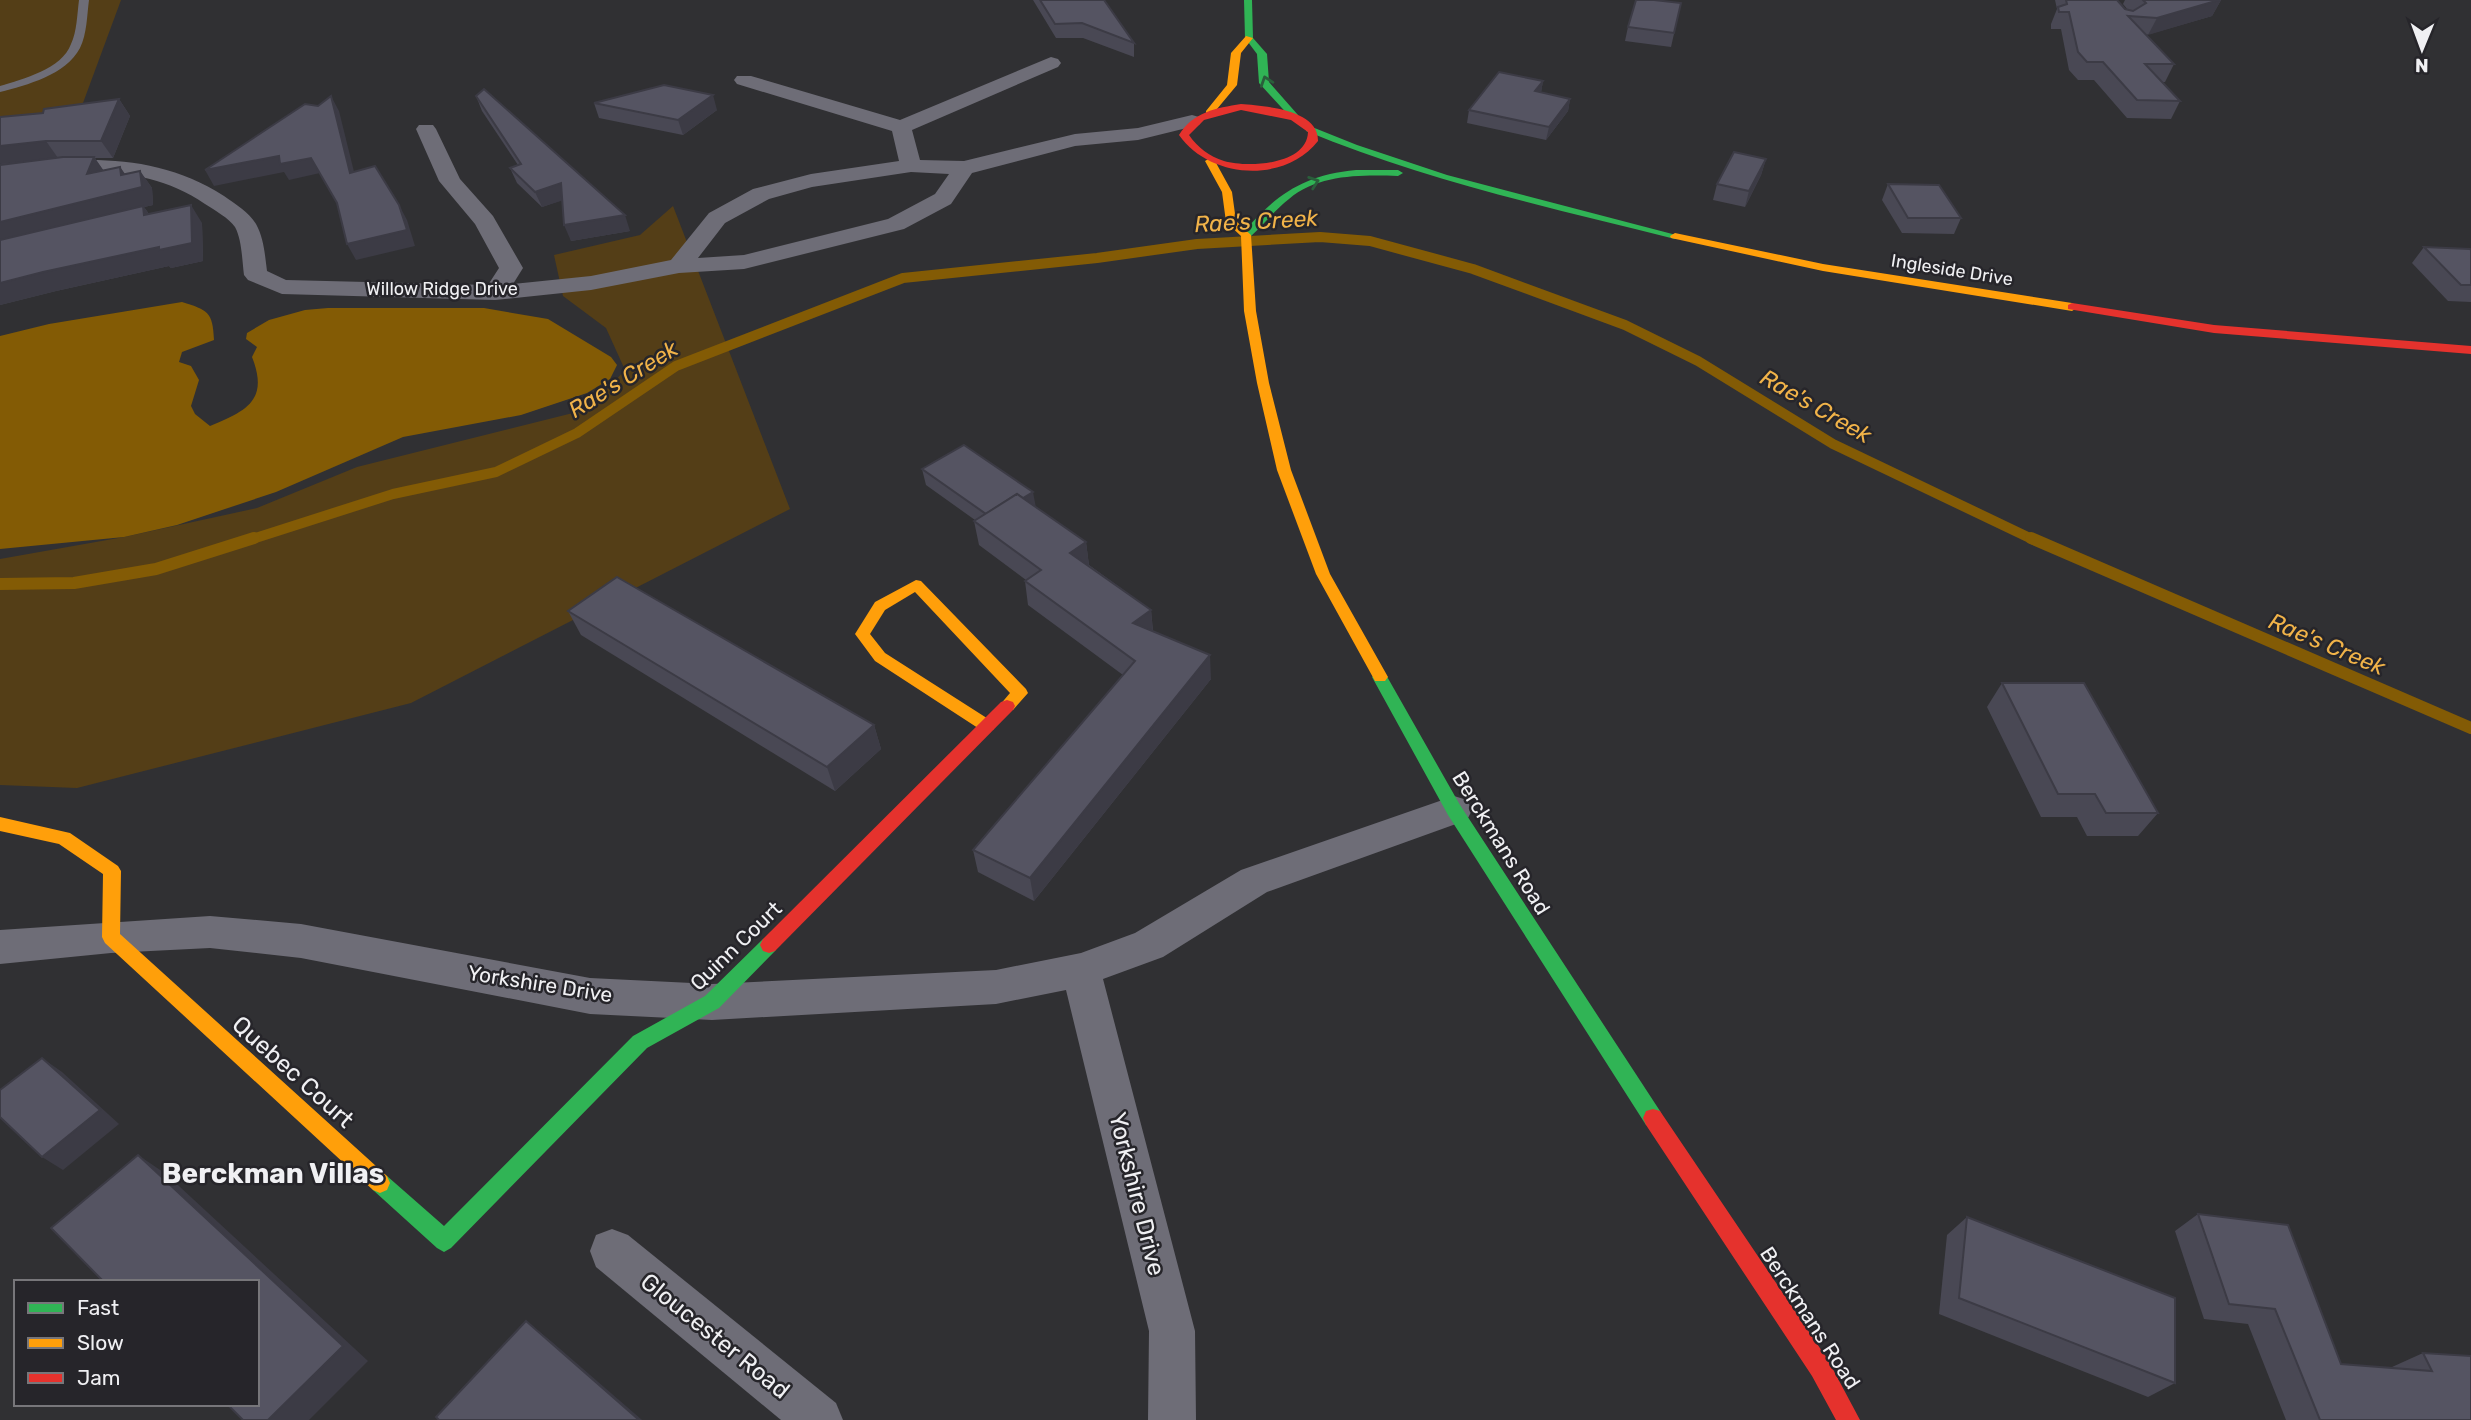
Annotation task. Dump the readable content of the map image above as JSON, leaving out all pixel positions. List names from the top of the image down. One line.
{"streets":{"main road":["Ingleside Drive","Berckmans Road","Quinn Court","Quebec Court"],"street":["Willow Ridge Drive","Yorkshire Drive","Gloucester Road"]},"crossings":[["Ingleside Drive","Berckmans Road"],["Berckmans Road","Yorkshire Drive"],["Quinn Court","Yorkshire Drive"],["Quinn Court","Quebec Court"],["Yorkshire Drive","Quebec Court"]],"districts":["Berckman Villas"],"water":["Rae's Creek"],"legend":["Fast","Slow","Jam"],"north":"bottom"}
